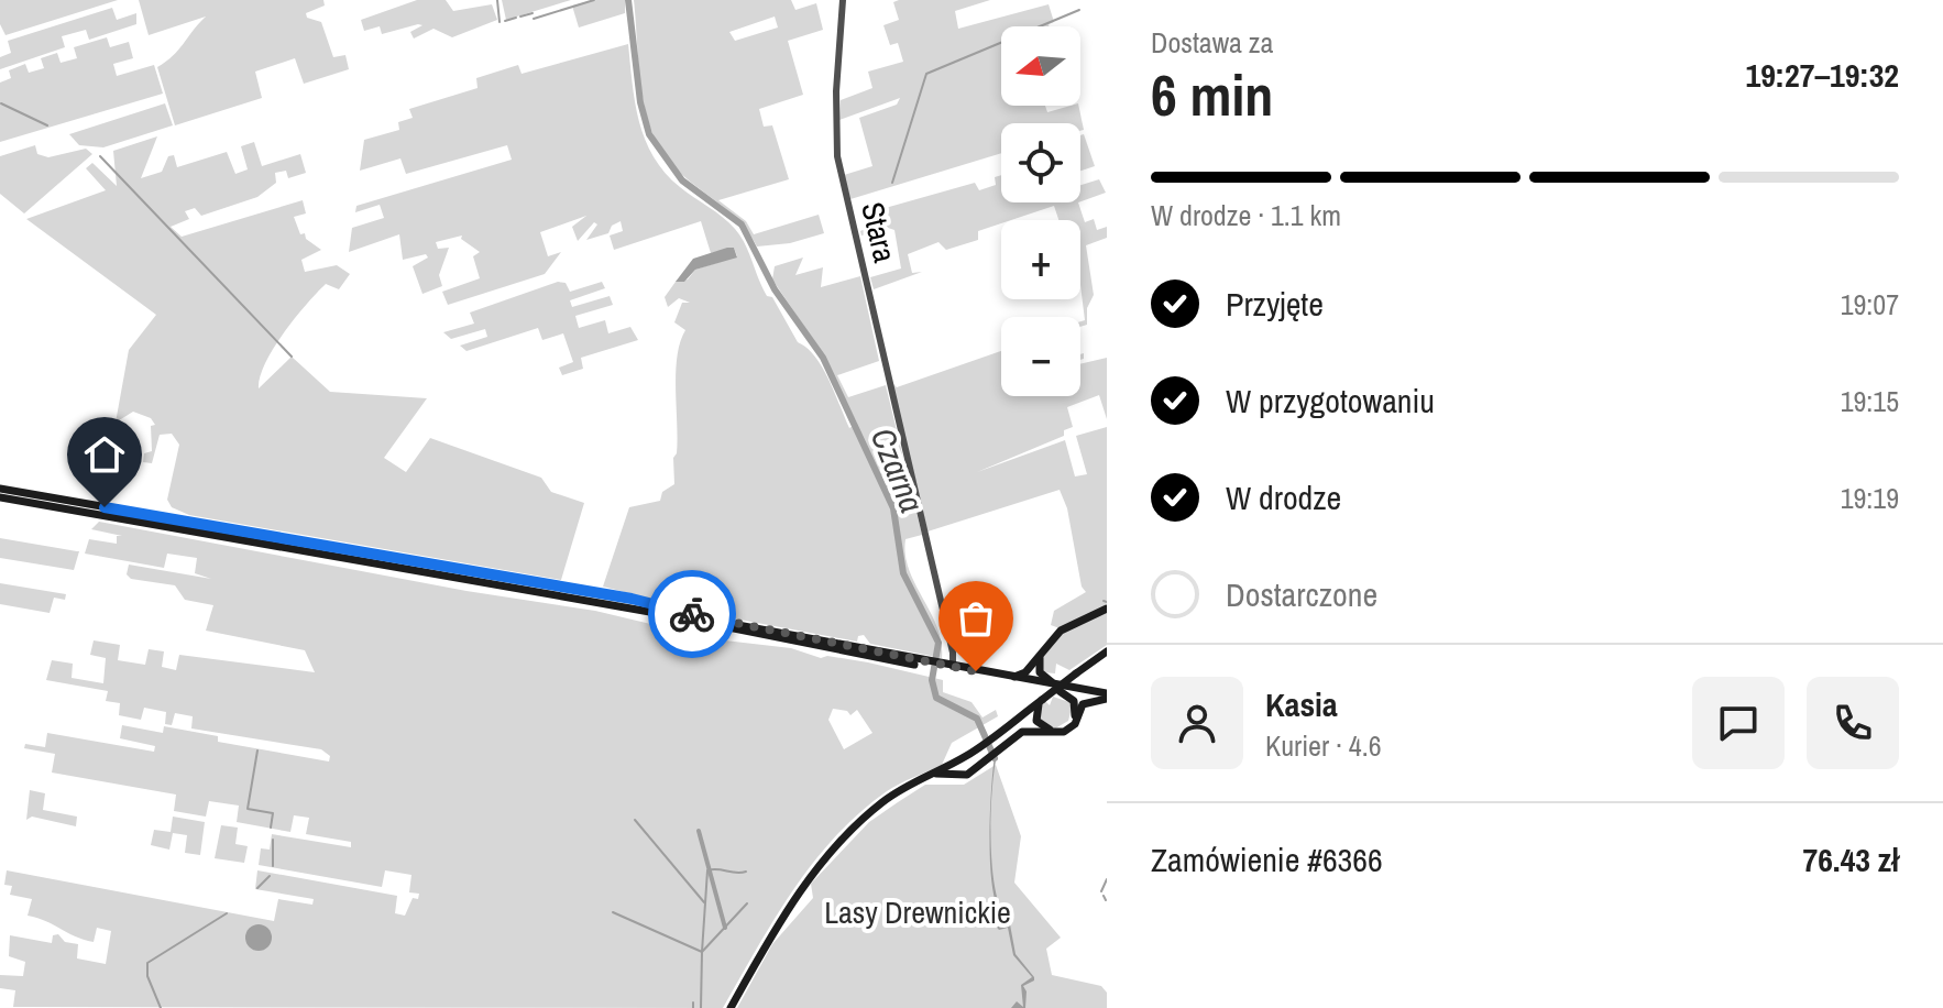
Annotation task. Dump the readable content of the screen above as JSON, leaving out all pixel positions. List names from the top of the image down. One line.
{"streets":{"street":["Stara"]},"water":["Czarna"],"parks":["Lasy Drewnickie"],"north":"left","page":{"heading":["6 min","Dostawa za","19:27–19:32"],"panel":["Kasia","Kurier · 4.6","Zamówienie #6366","76.43 zł"],"map_buttons":["+","−"],"bar":"W drodze · 1.1 km","list":[["Przyjęte","19:07"],["W przygotowaniu","19:15"],["W drodze","19:19"],"Dostarczone"]}}
